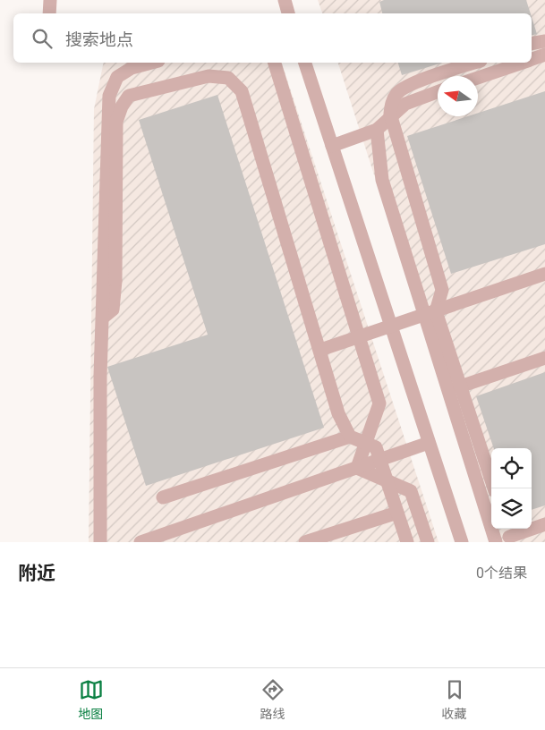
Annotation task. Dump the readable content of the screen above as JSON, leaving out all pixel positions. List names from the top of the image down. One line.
{"north":"left","page":{"search":"搜索地点","heading":["附近","0个结果"],"nav":["地图","路线","收藏"]}}
